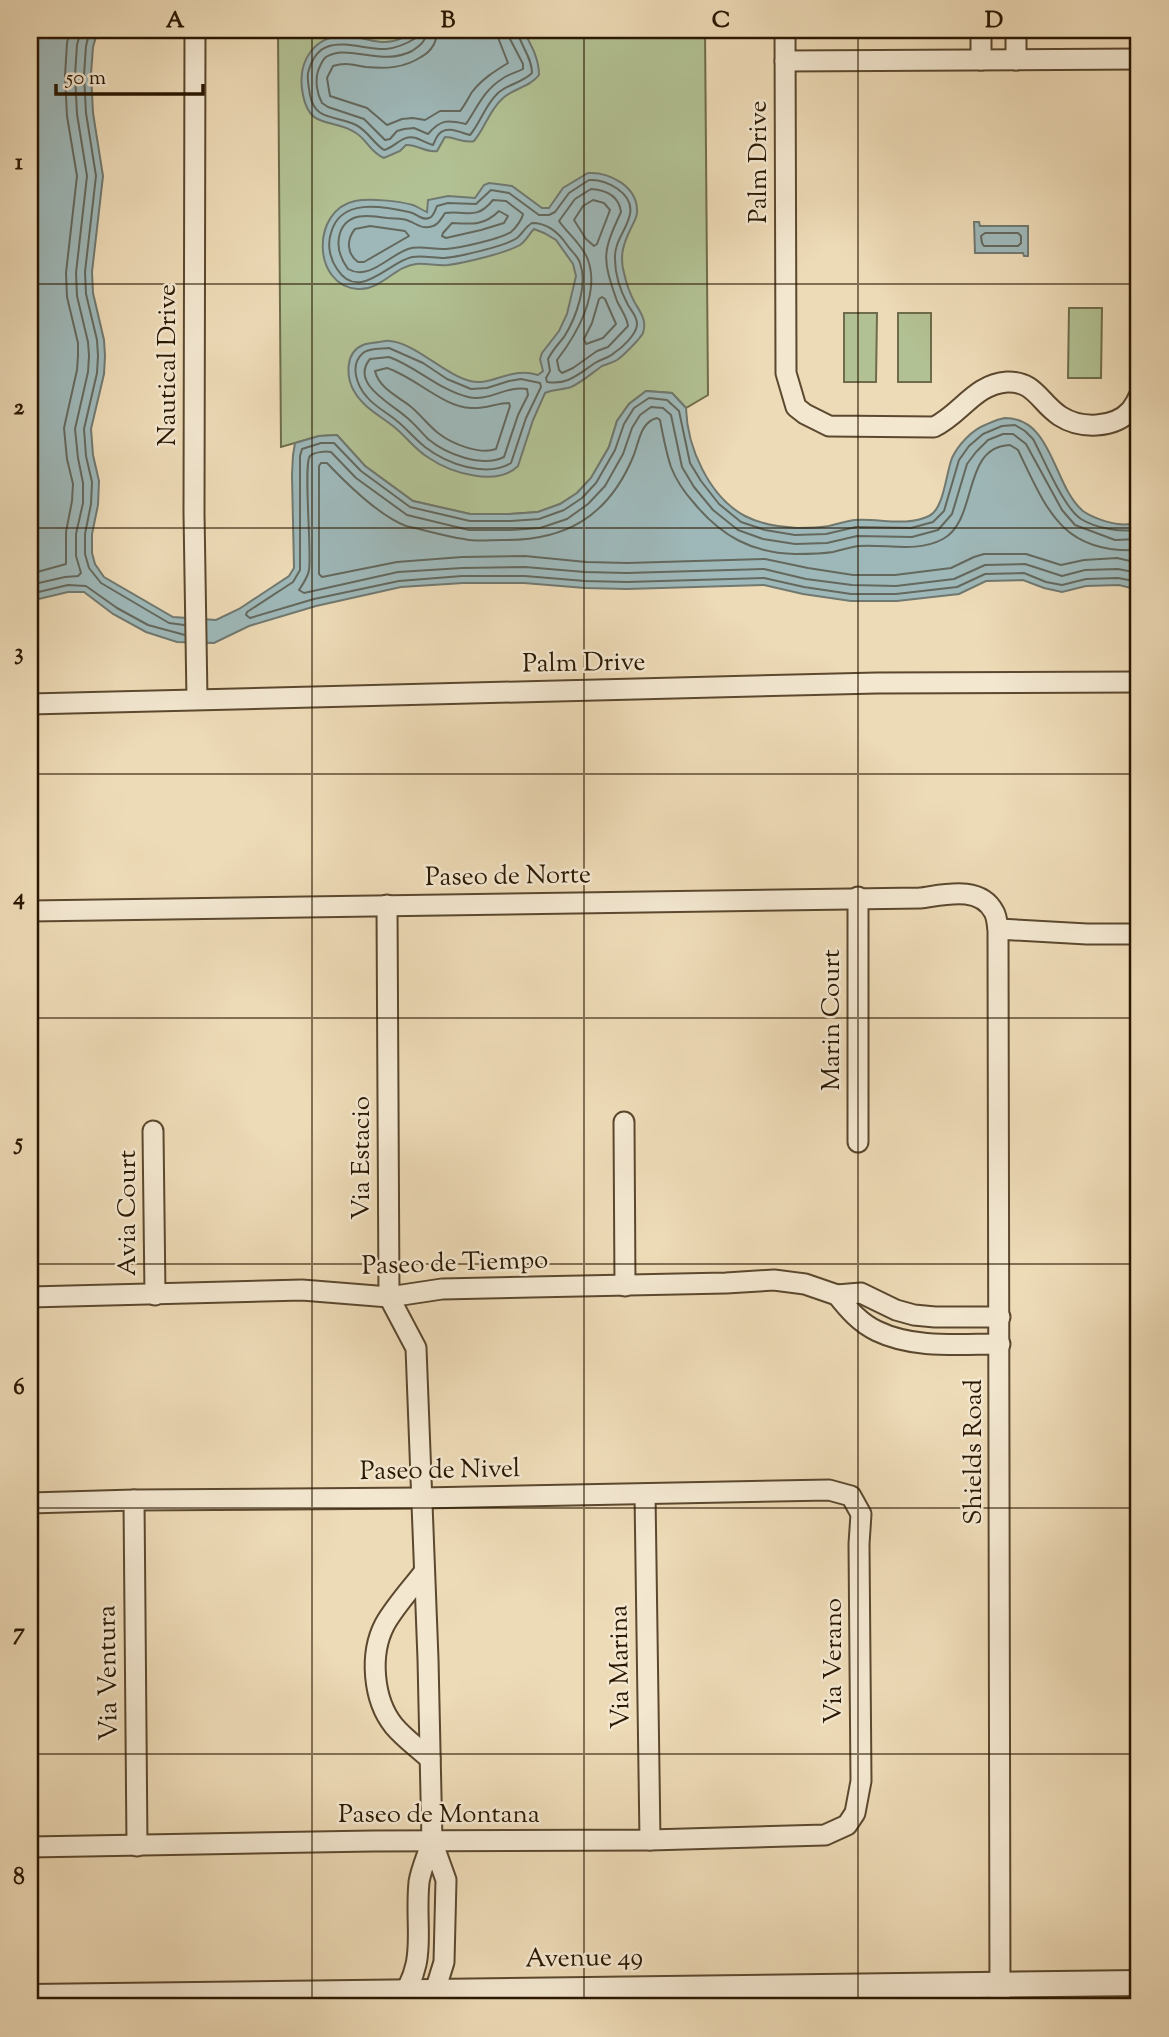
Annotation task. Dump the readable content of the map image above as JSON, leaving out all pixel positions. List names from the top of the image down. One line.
{"streets":{"street":["Palm Drive","Nautical Drive","Paseo de Norte","Marin Court","Via Estacio","Avia Court","Paseo de Tiempo","Shields Road","Paseo de Nivel","Via Verano","Via Marina","Via Ventura","Paseo de Montana","Avenue 49"]},"crossings":[["Palm Drive","Nautical Drive"],["Paseo de Norte","Marin Court"],["Paseo de Norte","Via Estacio"],["Paseo de Norte","Shields Road"],["Via Estacio","Paseo de Tiempo"],["Via Estacio","Paseo de Nivel"],["Via Estacio","Paseo de Montana"],["Via Estacio","Avenue 49"],["Avia Court","Paseo de Tiempo"],["Paseo de Tiempo","Shields Road"],["Shields Road","Avenue 49"],["Paseo de Nivel","Via Verano"],["Paseo de Nivel","Via Marina"],["Paseo de Nivel","Via Ventura"],["Via Verano","Paseo de Montana"],["Via Marina","Paseo de Montana"],["Via Ventura","Paseo de Montana"]],"scale_bar":"50 m","grid":{"columns":["A","B","C","D"],"rows":["1","2","3","4","5","6","7","8"]}}
